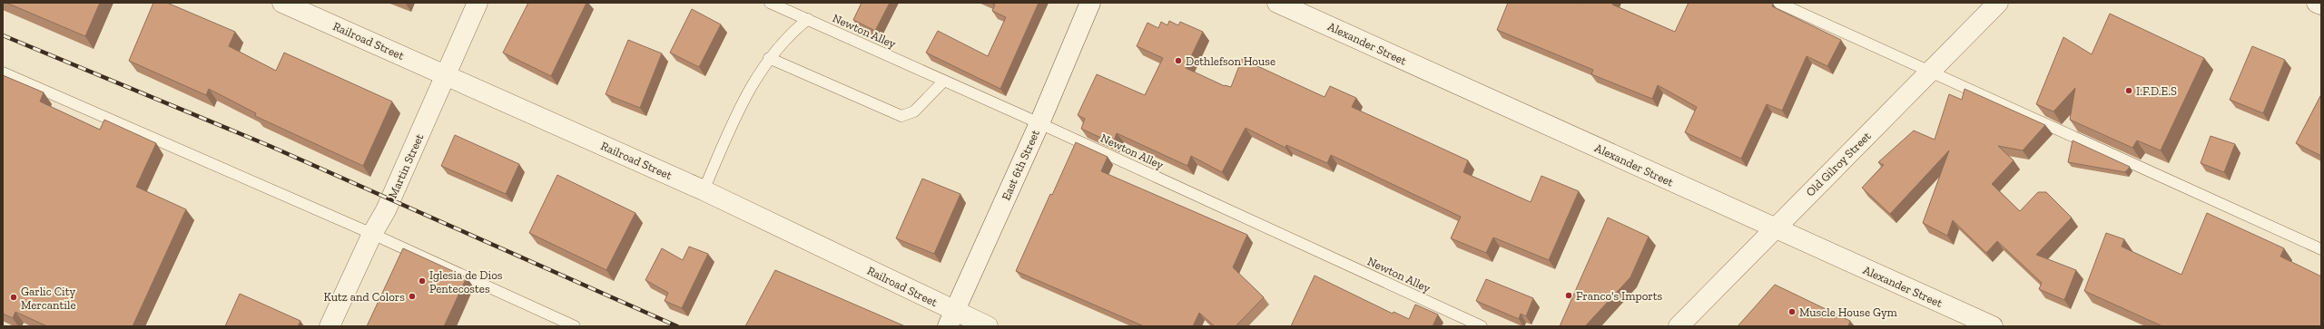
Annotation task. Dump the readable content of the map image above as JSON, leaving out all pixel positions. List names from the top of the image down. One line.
{"streets":{"street":["Railroad Street","Alexander Street","Old Gilroy Street","East 6th Street","Martin Street"],"lane":["Newton Alley"]},"crossings":[["Newton Alley","East 6th Street"],["Railroad Street","East 6th Street"],["Railroad Street","Martin Street"],["Alexander Street","Old Gilroy Street"]],"places":["Dethlefson House","I.F.D.E.S","Iglesia de Dios Pentecostes","Franco's Imports","Kutz and Colors","Garlic City Mercantile","Muscle House Gym"]}
